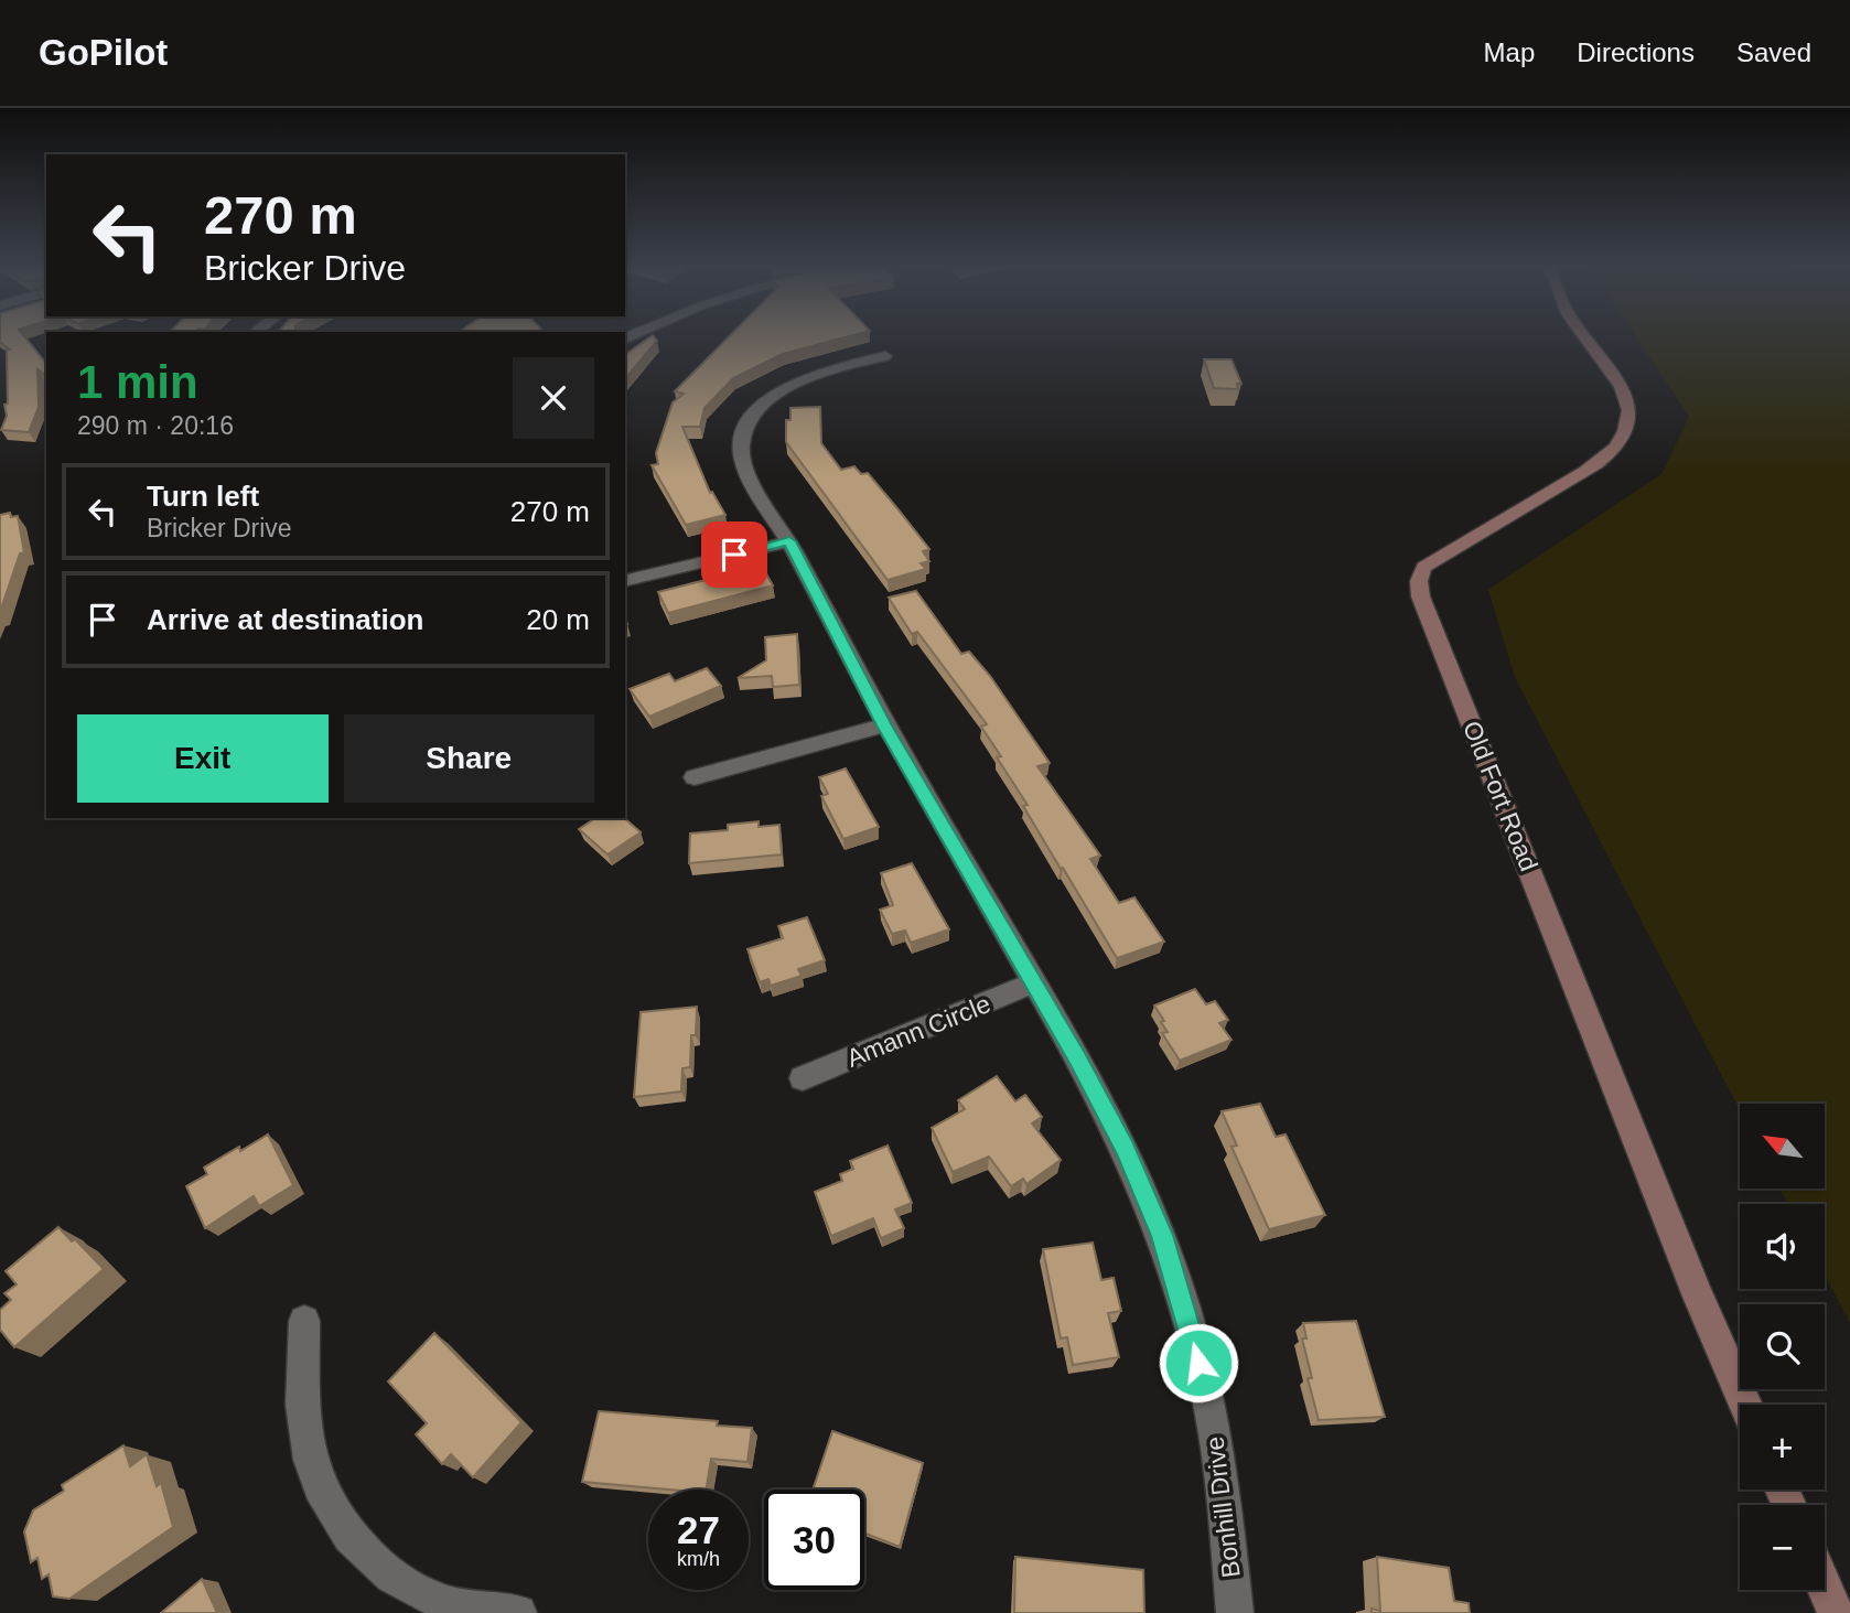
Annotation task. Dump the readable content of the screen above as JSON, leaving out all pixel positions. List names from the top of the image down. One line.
{"streets":{"main road":["Old Fort Road"],"street":["Amann Circle","Bonhill Drive"]},"crossings":[["Amann Circle","Bonhill Drive"]],"north":"top left","page":{"header":"GoPilot","nav":["Map","Directions","Saved"],"turn":["270 m","Bricker Drive"],"heading":["1 min","290 m · 20:16"],"list":[{"name":"Turn left","note":"Bricker Drive","value":"270 m"},{"name":"Arrive at destination","value":"20 m"}],"buttons":["Exit","Share"],"map_buttons":["+","−"],"speed":"27 km/h","limit":"30"}}
